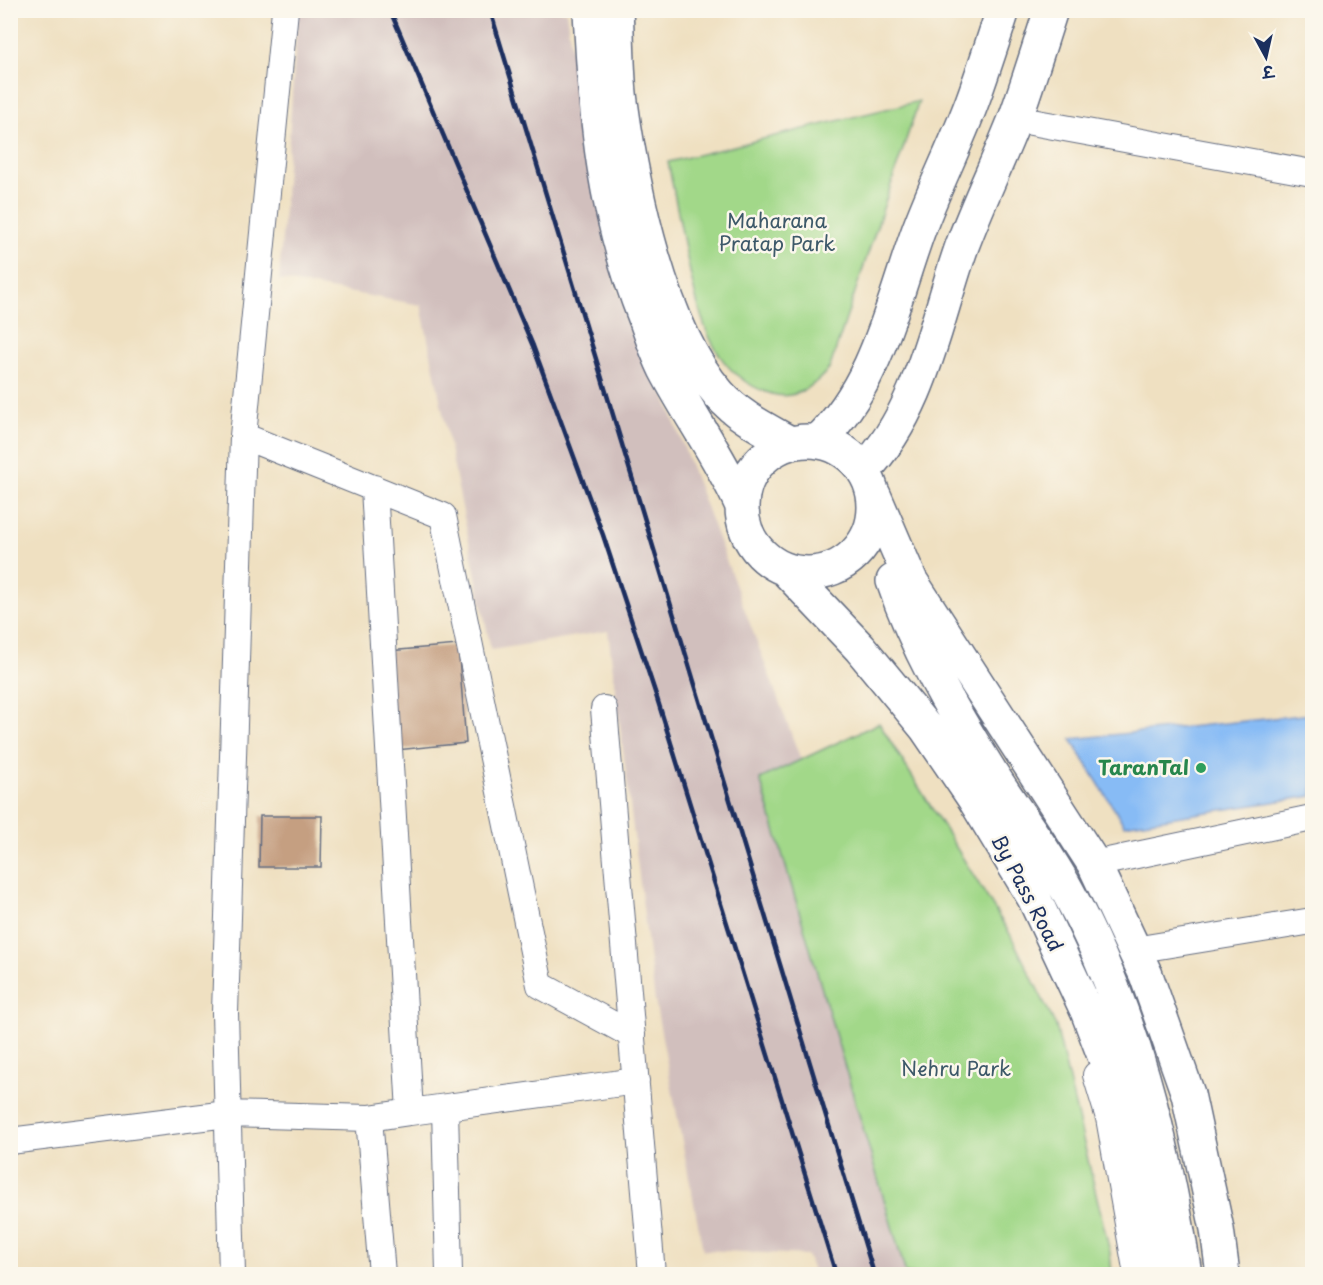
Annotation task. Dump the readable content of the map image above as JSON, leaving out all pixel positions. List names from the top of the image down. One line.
{"streets":{"main road":["By Pass Road"]},"parks":["Maharana Pratap Park","Nehru Park"],"places":["TaranTal"],"north":"bottom"}
